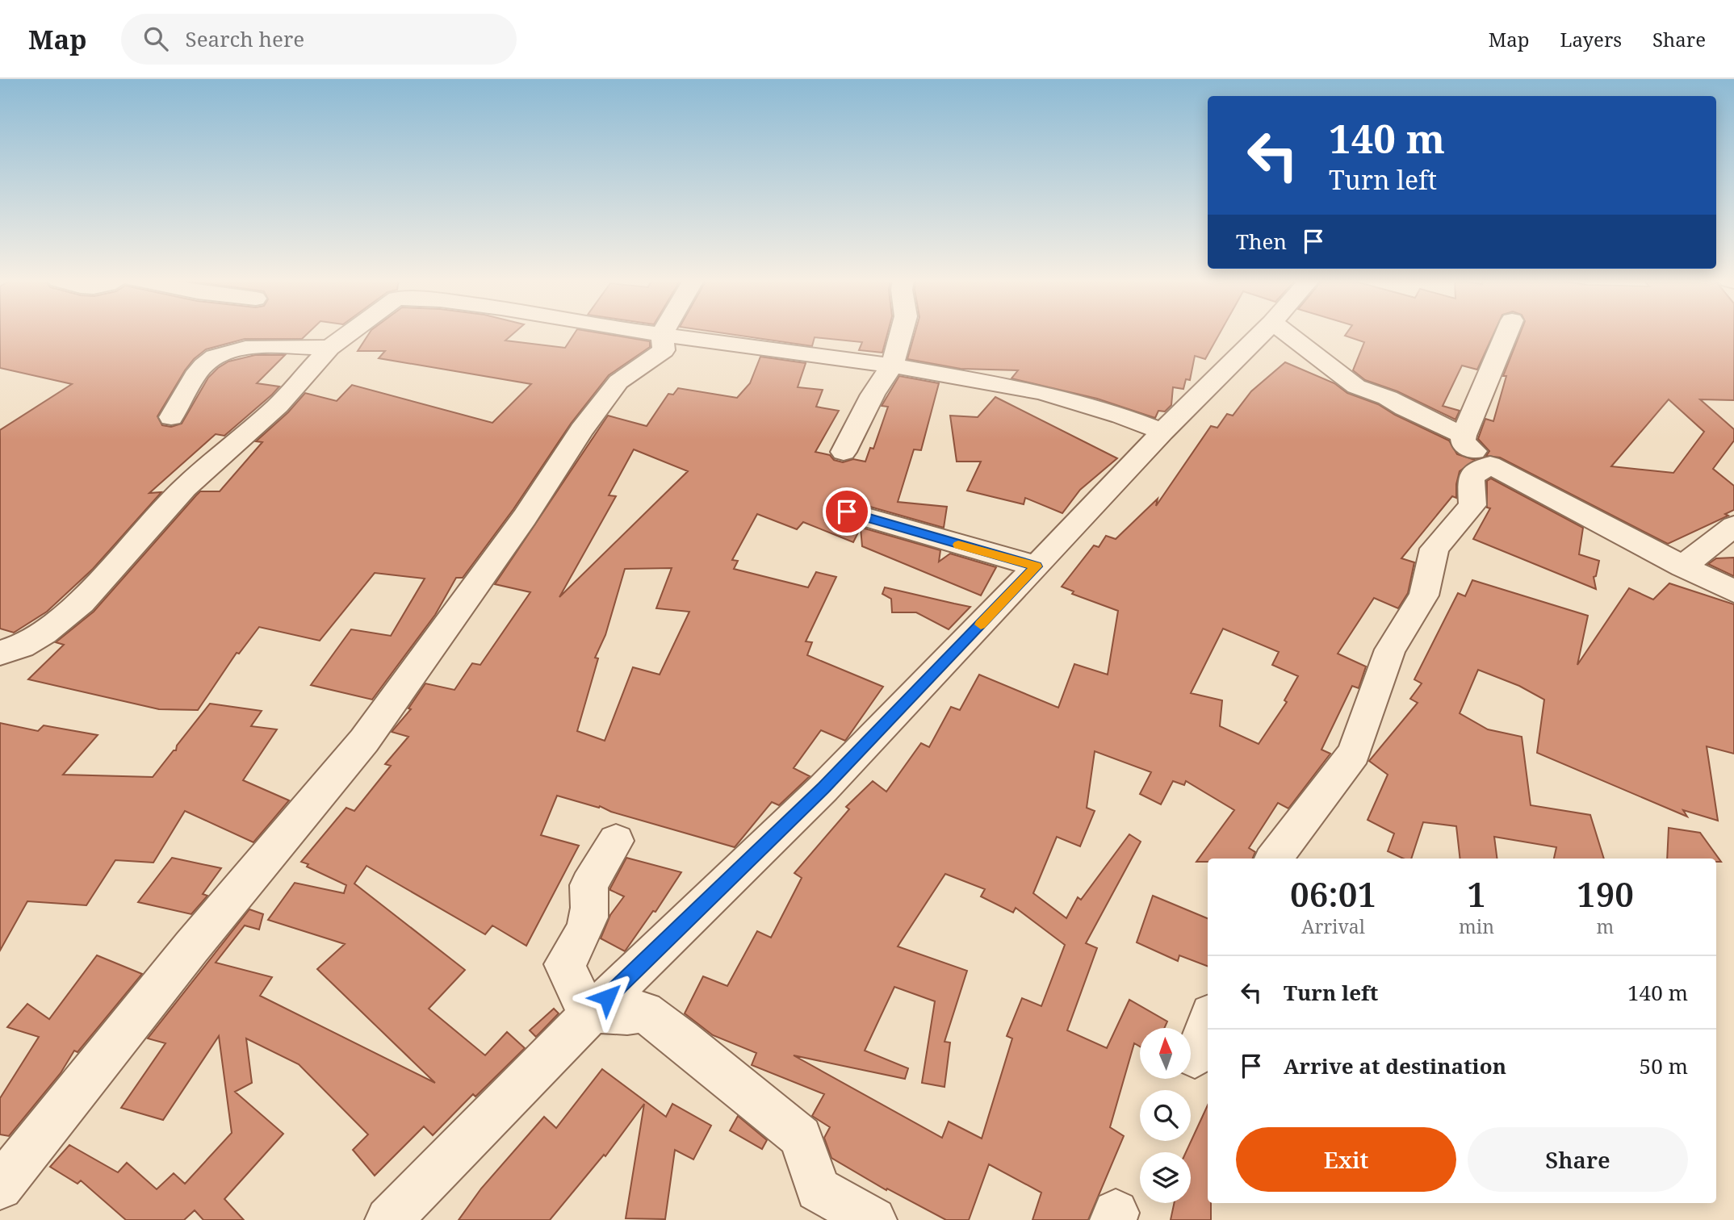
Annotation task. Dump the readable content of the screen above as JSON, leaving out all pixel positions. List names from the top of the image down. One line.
{"north":"top","page":{"header":"Map","search":"Search here","nav":["Map","Layers","Share"],"turn":["140 m","Turn left"],"then":"Then","eta":["06:01","Arrival","1","min","190","m"],"list":[{"name":"Turn left","value":"140 m"},{"name":"Arrive at destination","value":"50 m"}],"buttons":["Exit","Share"]}}
